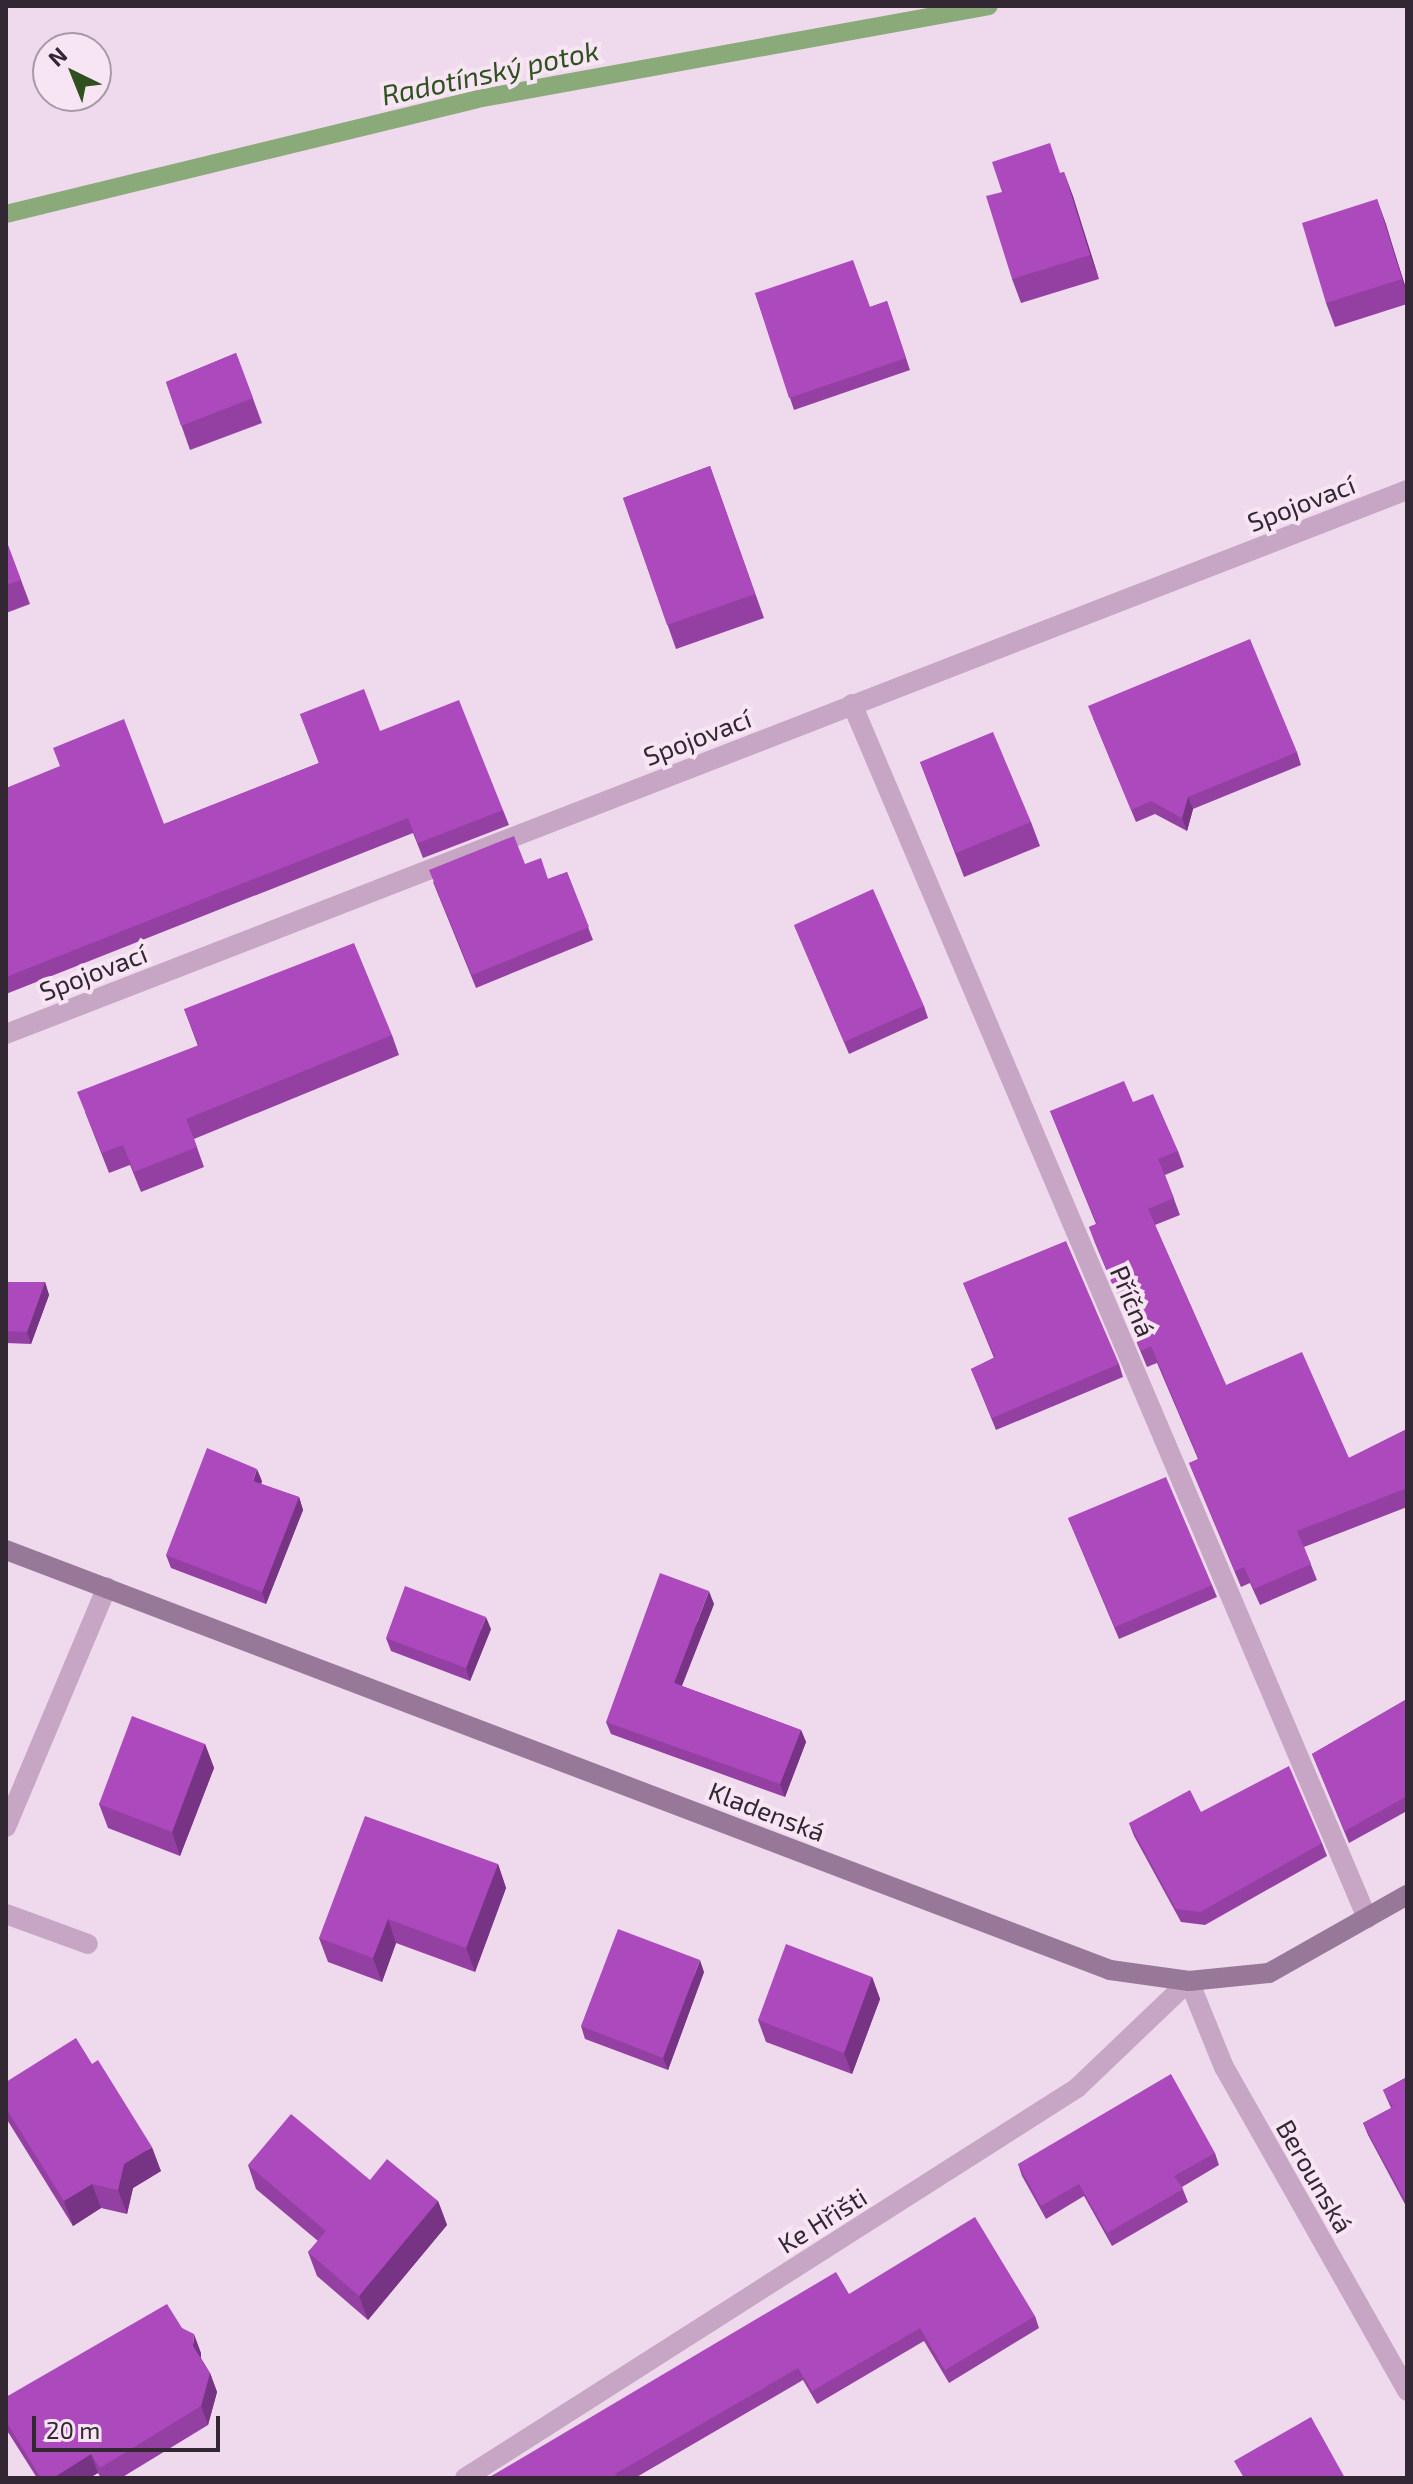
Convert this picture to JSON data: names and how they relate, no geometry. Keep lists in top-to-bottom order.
{
  "streets": {
    "main road": ["Kladenská"],
    "street": [
      "Spojovací",
      "Příčná",
      "Berounská",
      "Ke Hřišti"
    ]
  },
  "crossings": [
    ["Spojovací", "Příčná"],
    ["Příčná", "Kladenská"],
    ["Kladenská", "Berounská"],
    ["Kladenská", "Ke Hřišti"],
    ["Berounská", "Ke Hřišti"]
  ],
  "water": ["Radotínský potok"],
  "scale_bar": "20 m",
  "north": "top left"
}
